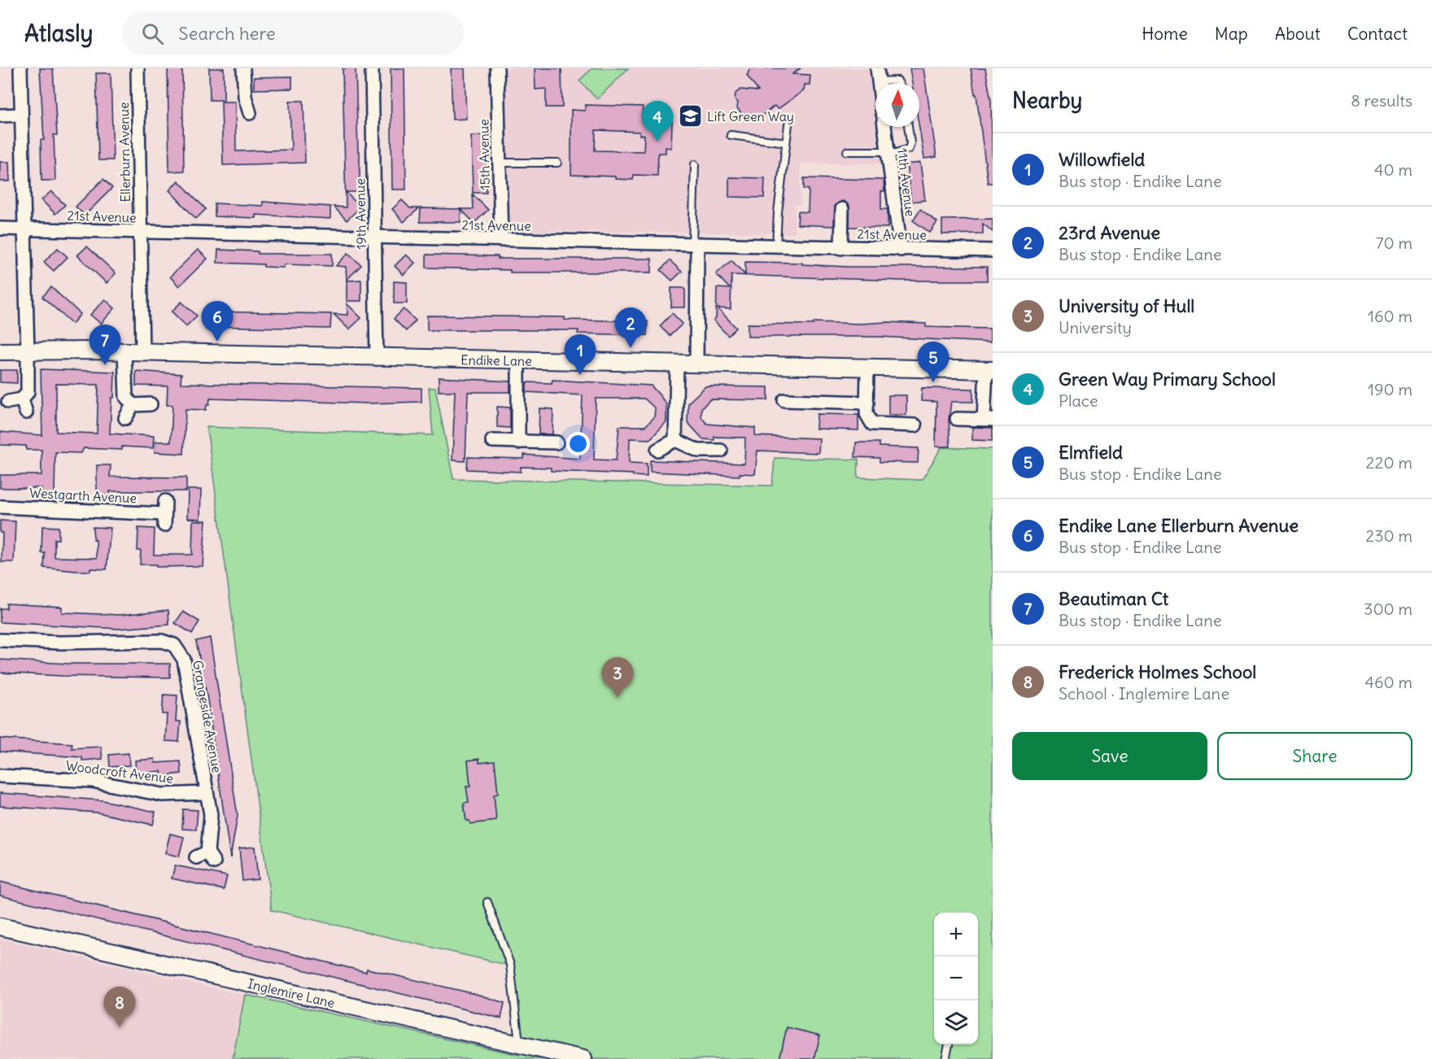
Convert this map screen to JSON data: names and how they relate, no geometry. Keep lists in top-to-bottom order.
{
  "streets": {
    "street": [
      "Ellerburn Avenue",
      "15th Avenue",
      "11th Avenue",
      "19th Avenue",
      "21st Avenue",
      "Endike Lane",
      "Westgarth Avenue",
      "Grangeside Avenue",
      "Woodcroft Avenue",
      "Inglemire Lane"
    ]
  },
  "crossings": [
    ["Ellerburn Avenue", "21st Avenue"],
    ["Ellerburn Avenue", "Endike Lane"],
    ["15th Avenue", "21st Avenue"],
    ["11th Avenue", "21st Avenue"],
    ["19th Avenue", "21st Avenue"],
    ["19th Avenue", "Endike Lane"],
    ["Grangeside Avenue", "Woodcroft Avenue"]
  ],
  "places": {
    "school or university": ["Lift Green Way"]
  },
  "north": "top",
  "page": {
    "header": "Atlasly",
    "search": "Search here",
    "nav": [
      "Home",
      "Map",
      "About",
      "Contact"
    ],
    "heading": ["Nearby", "8 results"],
    "pins": [
      "4",
      "6",
      "2",
      "7",
      "1",
      "5",
      "3",
      "8"
    ],
    "list": [
      {
        "mark": "1",
        "name": "Willowfield",
        "note": "Bus stop · Endike Lane",
        "value": "40 m"
      },
      {
        "mark": "2",
        "name": "23rd Avenue",
        "note": "Bus stop · Endike Lane",
        "value": "70 m"
      },
      {
        "mark": "3",
        "name": "University of Hull",
        "note": "University",
        "value": "160 m"
      },
      {
        "mark": "4",
        "name": "Green Way Primary School",
        "note": "Place",
        "value": "190 m"
      },
      {
        "mark": "5",
        "name": "Elmfield",
        "note": "Bus stop · Endike Lane",
        "value": "220 m"
      },
      {
        "mark": "6",
        "name": "Endike Lane Ellerburn Avenue",
        "note": "Bus stop · Endike Lane",
        "value": "230 m"
      },
      {
        "mark": "7",
        "name": "Beautiman Ct",
        "note": "Bus stop · Endike Lane",
        "value": "300 m"
      },
      {
        "mark": "8",
        "name": "Frederick Holmes School",
        "note": "School · Inglemire Lane",
        "value": "460 m"
      }
    ],
    "buttons": ["Save", "Share"],
    "map_buttons": ["+", "−"]
  }
}
